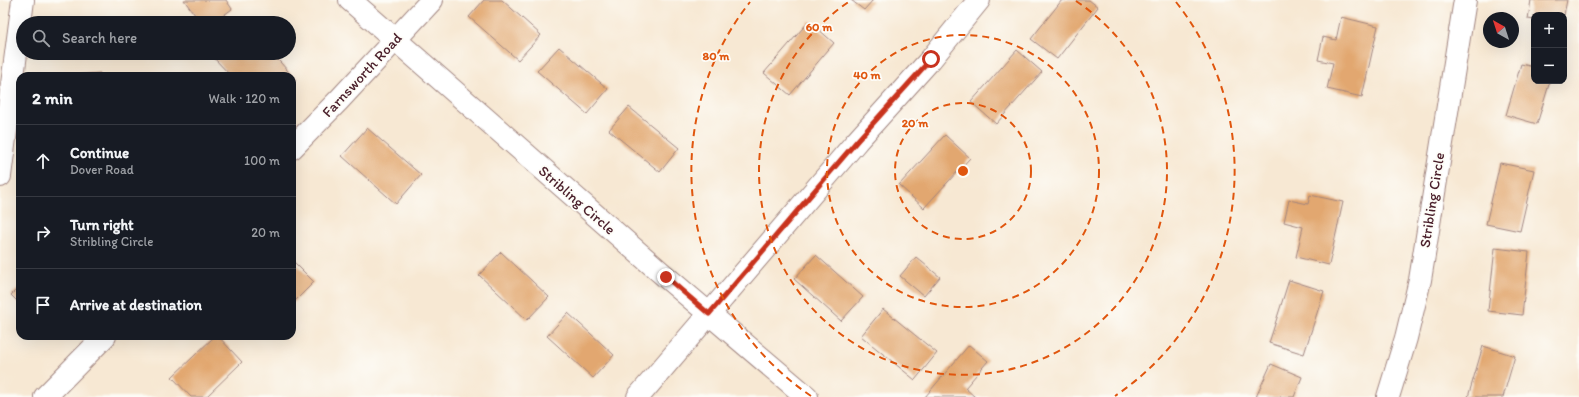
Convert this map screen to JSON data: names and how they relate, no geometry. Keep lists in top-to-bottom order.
{
  "streets": {
    "street": ["Farnsworth Road", "Stribling Circle"]
  },
  "crossings": [
    ["Farnsworth Road", "Stribling Circle"]
  ],
  "north": "top left",
  "page": {
    "map_buttons": ["+", "−"],
    "search": "Search here",
    "heading": ["2 min", "Walk · 120 m"],
    "list": [
      ["Continue", "Dover Road", "100 m"],
      ["Turn right", "Stribling Circle", "20 m"],
      "Arrive at destination"
    ]
  },
  "rings": [
    "60 m",
    "80 m",
    "40 m",
    "20 m"
  ]
}
